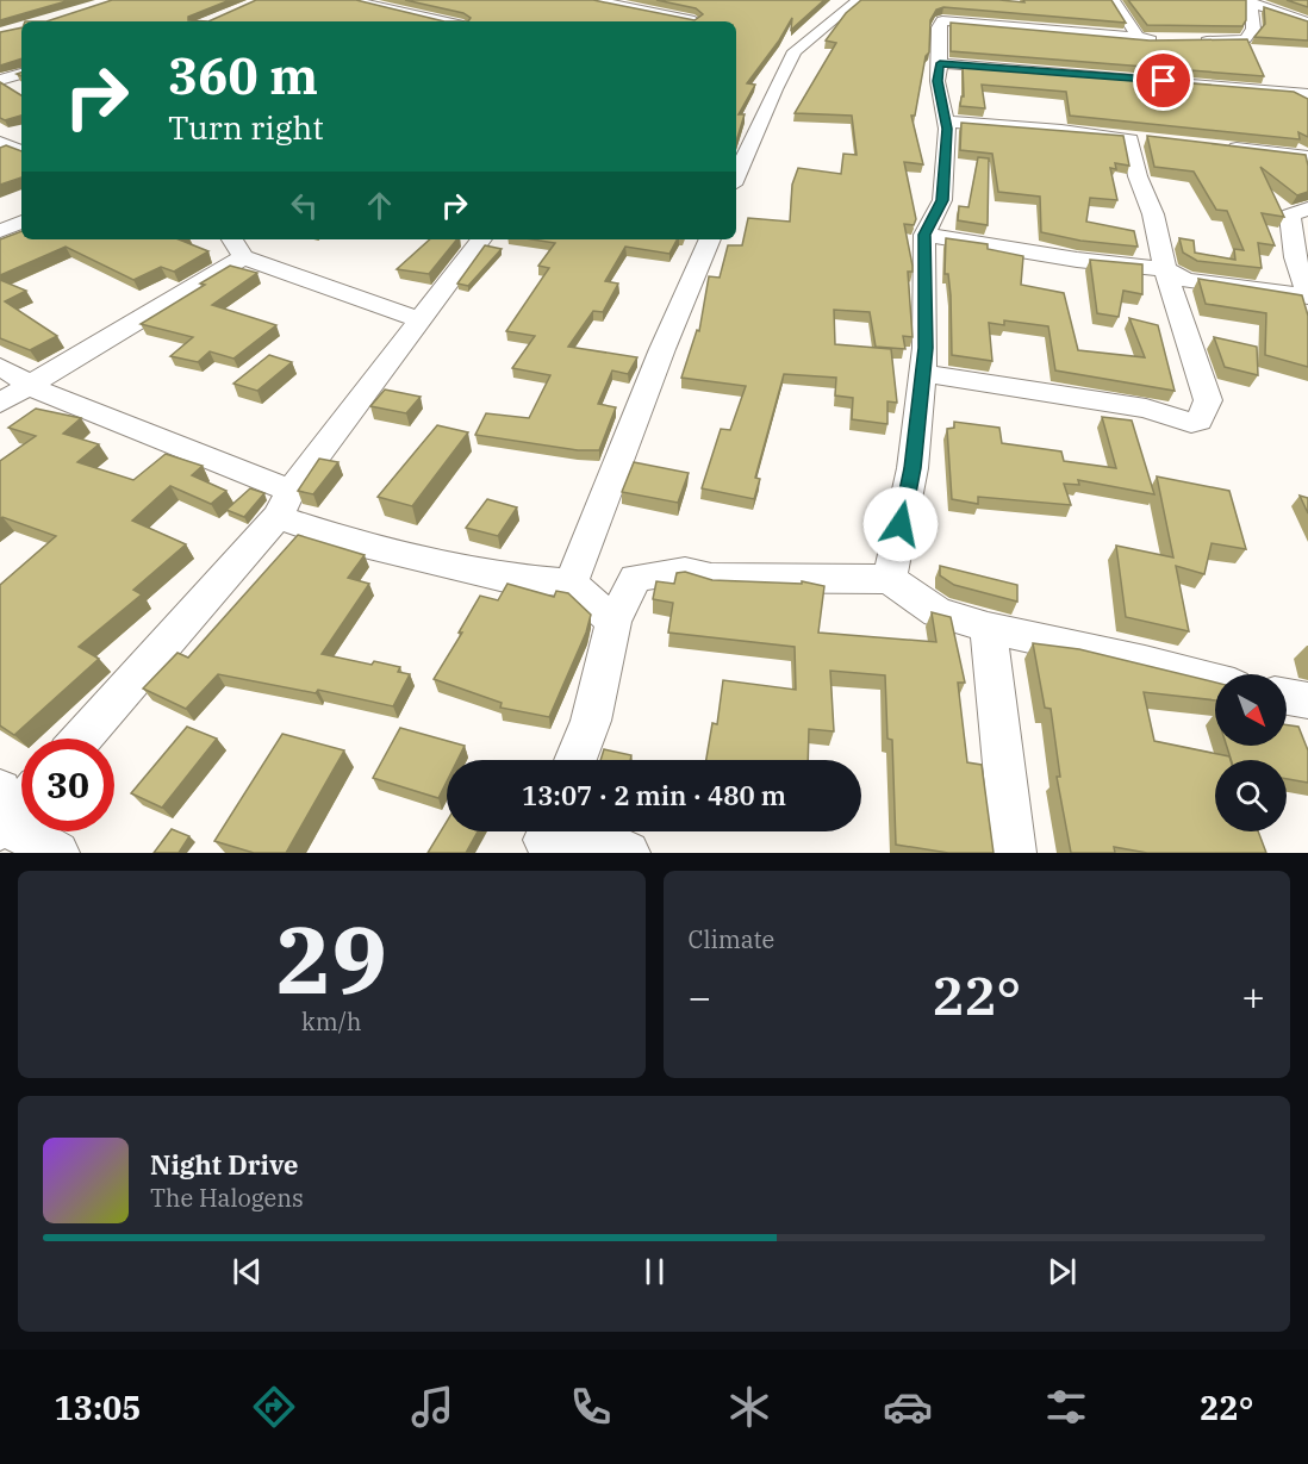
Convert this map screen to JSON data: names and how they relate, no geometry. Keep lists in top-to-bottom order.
{
  "north": "bottom right",
  "page": {
    "turn": ["360 m", "Turn right"],
    "limit": "30",
    "trip": "13:07 · 2 min · 480 m",
    "tile": [
      ["29", "km/h"],
      "Climate"
    ],
    "heat": ["−", "22°", "+"],
    "song": ["Night Drive", "The Halogens"],
    "tabs": ["13:05", "22°"]
  }
}
